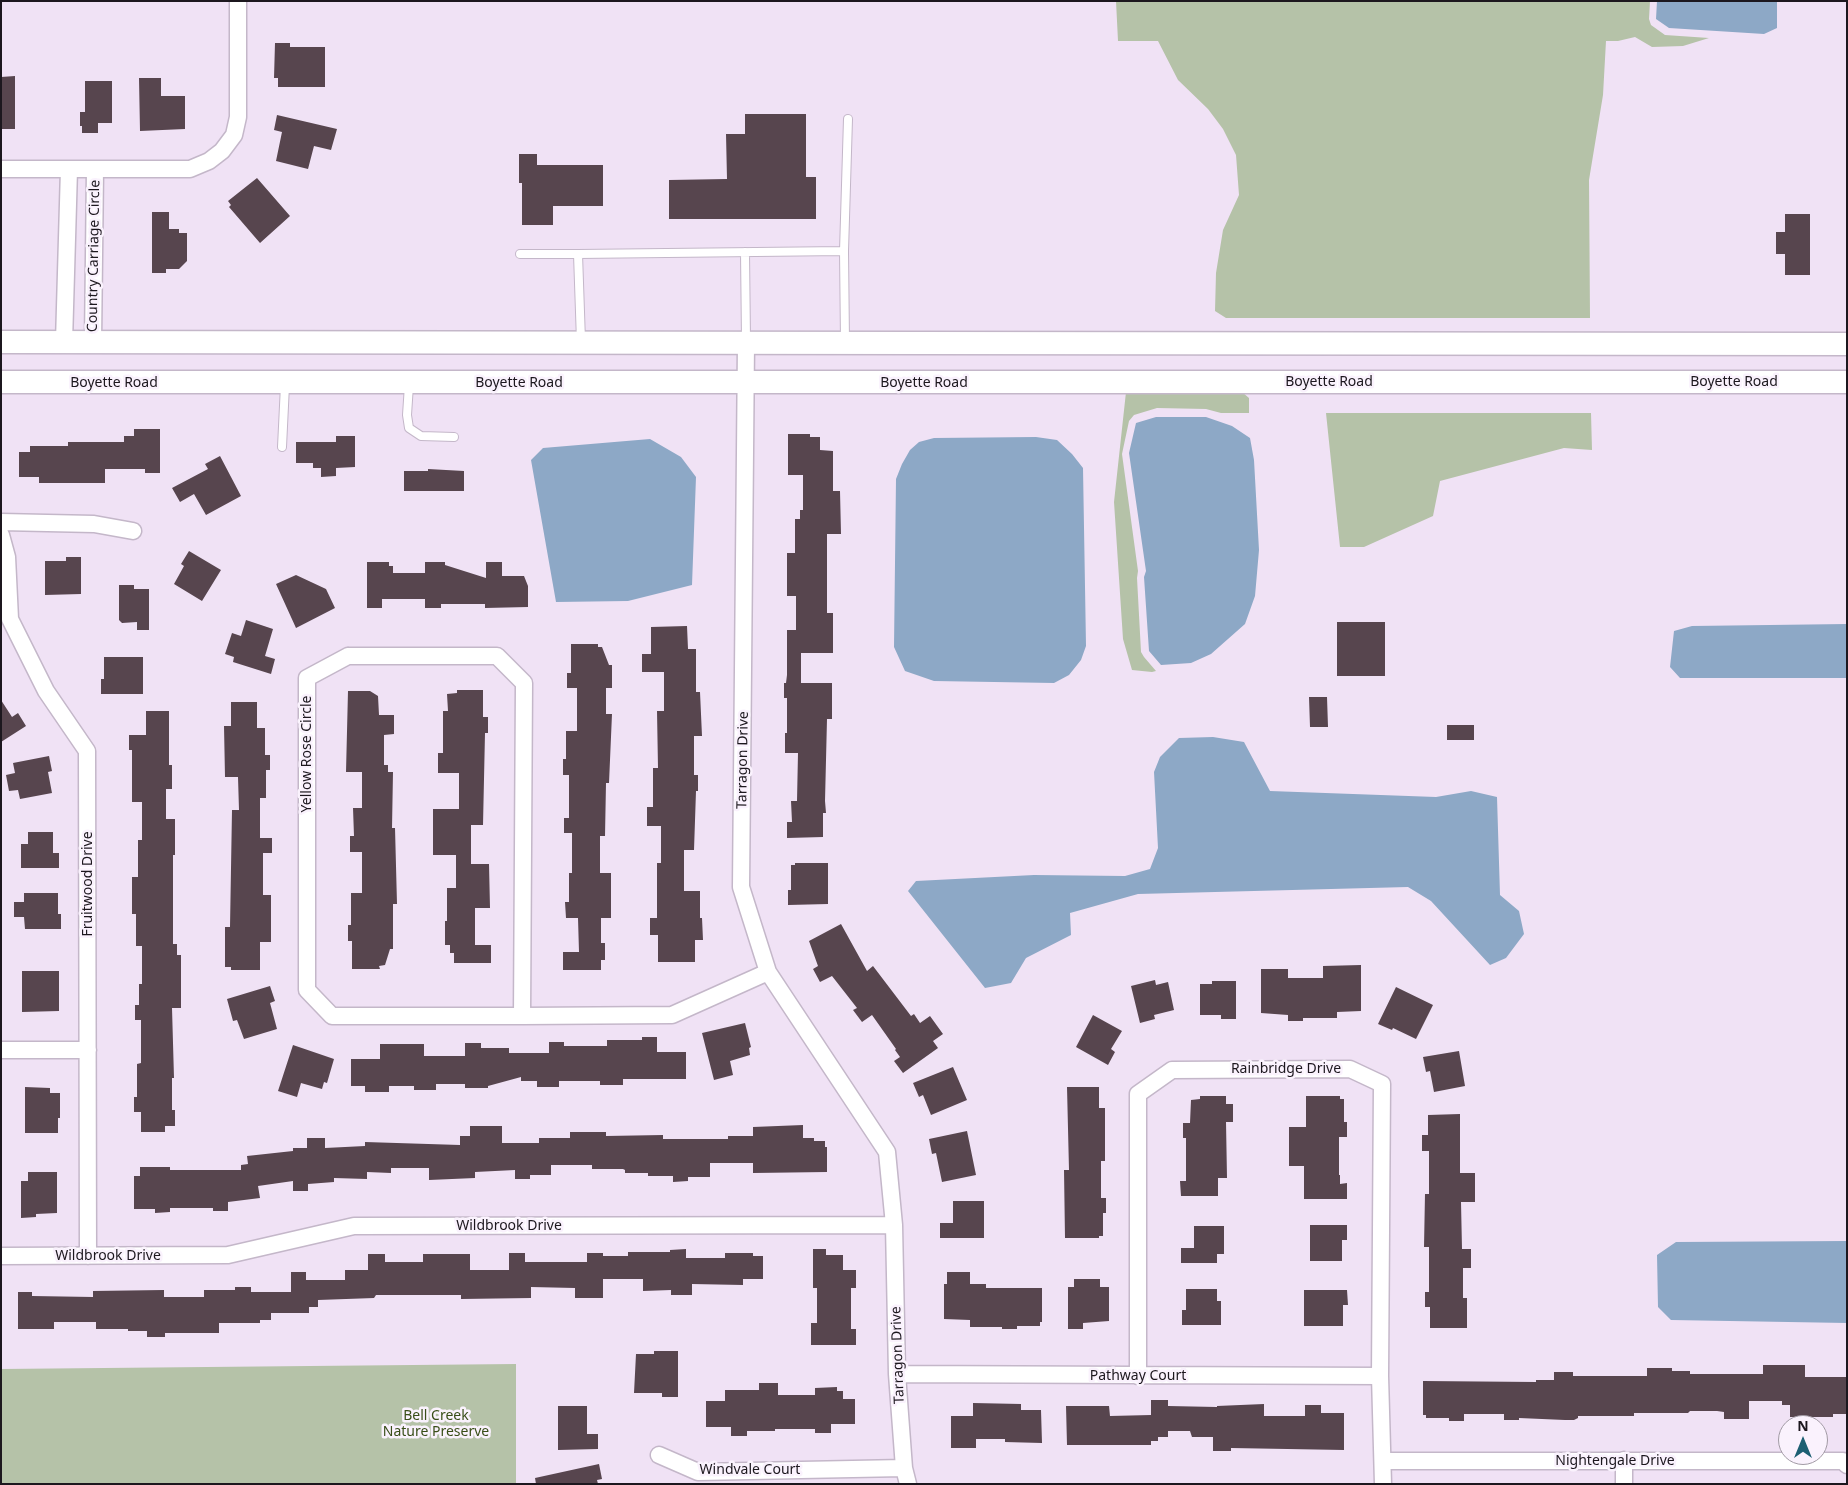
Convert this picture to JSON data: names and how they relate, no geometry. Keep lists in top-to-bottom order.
{
  "streets": {
    "main road": ["Boyette Road"],
    "street": [
      "Country Carriage Circle",
      "Yellow Rose Circle",
      "Tarragon Drive",
      "Fruitwood Drive",
      "Rainbridge Drive",
      "Wildbrook Drive",
      "Pathway Court",
      "Nightengale Drive",
      "Windvale Court"
    ]
  },
  "crossings": [
    ["Boyette Road", "Tarragon Drive"],
    ["Yellow Rose Circle", "Tarragon Drive"],
    ["Tarragon Drive", "Wildbrook Drive"],
    ["Tarragon Drive", "Pathway Court"],
    ["Tarragon Drive", "Windvale Court"],
    ["Fruitwood Drive", "Wildbrook Drive"],
    ["Rainbridge Drive", "Pathway Court"],
    ["Rainbridge Drive", "Nightengale Drive"]
  ],
  "parks": ["Bell Creek Nature Preserve"],
  "north": "top"
}
